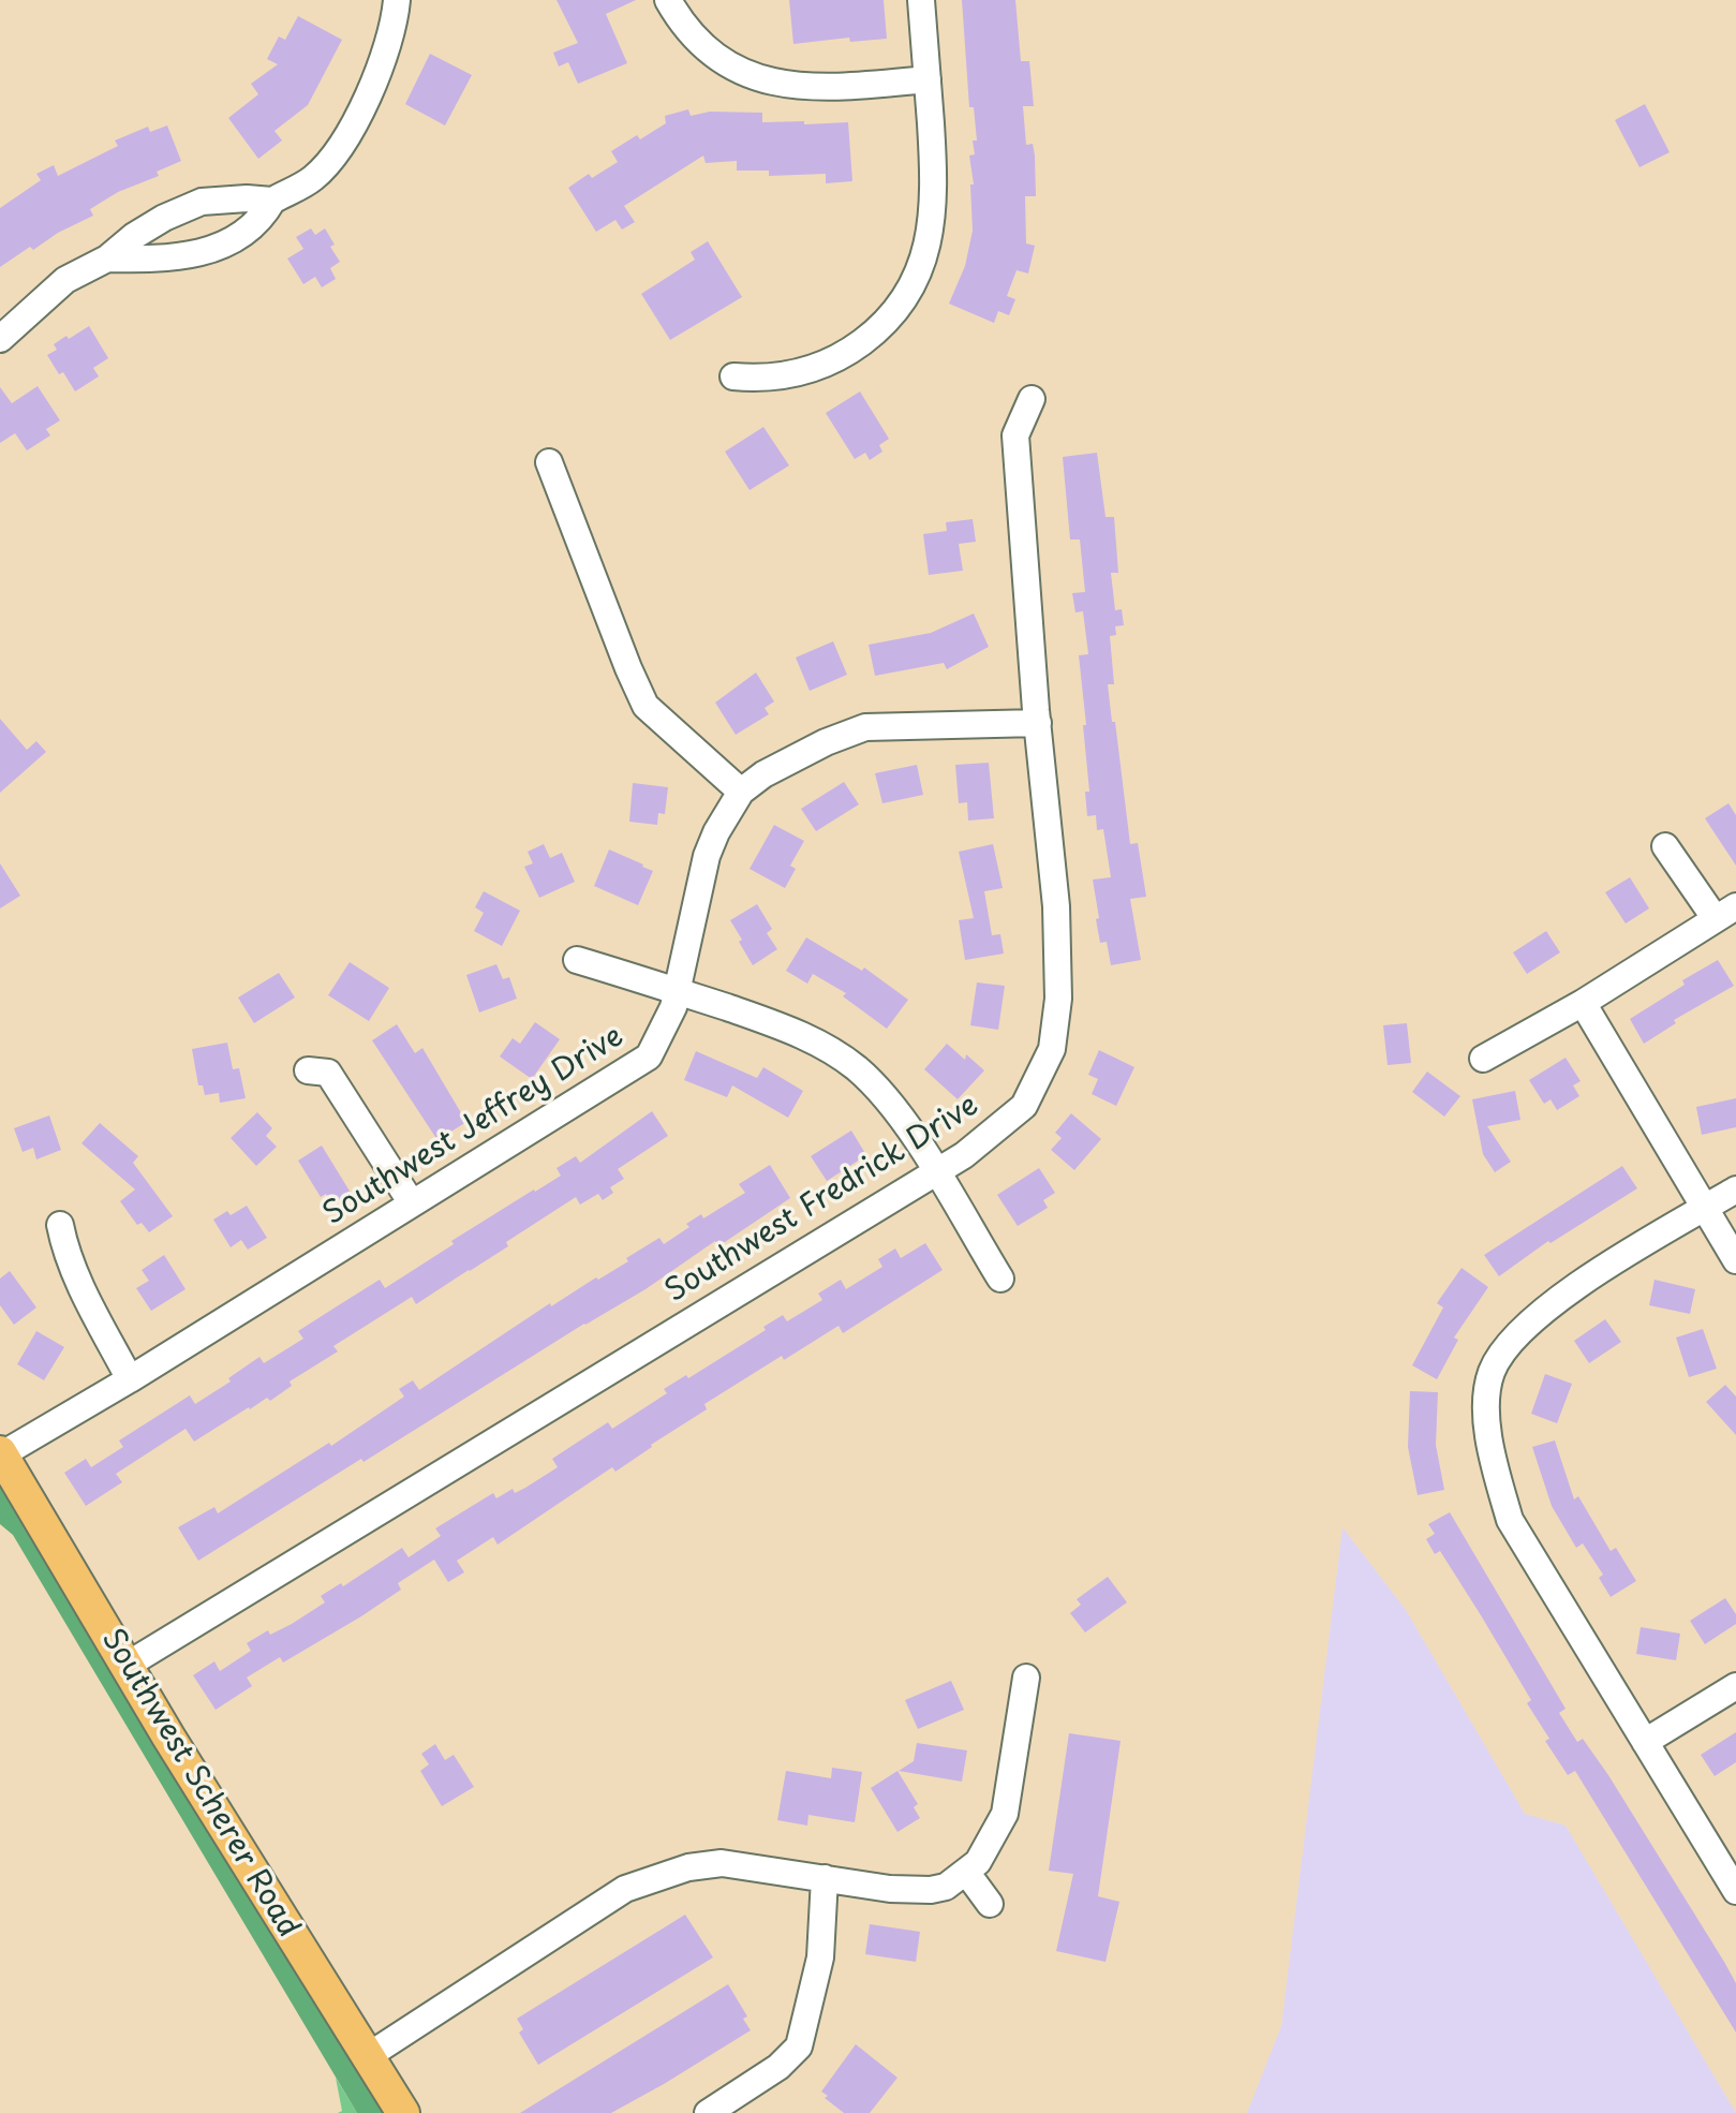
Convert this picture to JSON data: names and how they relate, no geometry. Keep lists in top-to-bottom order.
{
  "streets": {
    "main road": ["Southwest Scherer Road"],
    "street": ["Southwest Jeffrey Drive", "Southwest Fredrick Drive"]
  },
  "crossings": [
    ["Southwest Jeffrey Drive", "Southwest Fredrick Drive"],
    ["Southwest Jeffrey Drive", "Southwest Scherer Road"],
    ["Southwest Fredrick Drive", "Southwest Scherer Road"]
  ]
}
